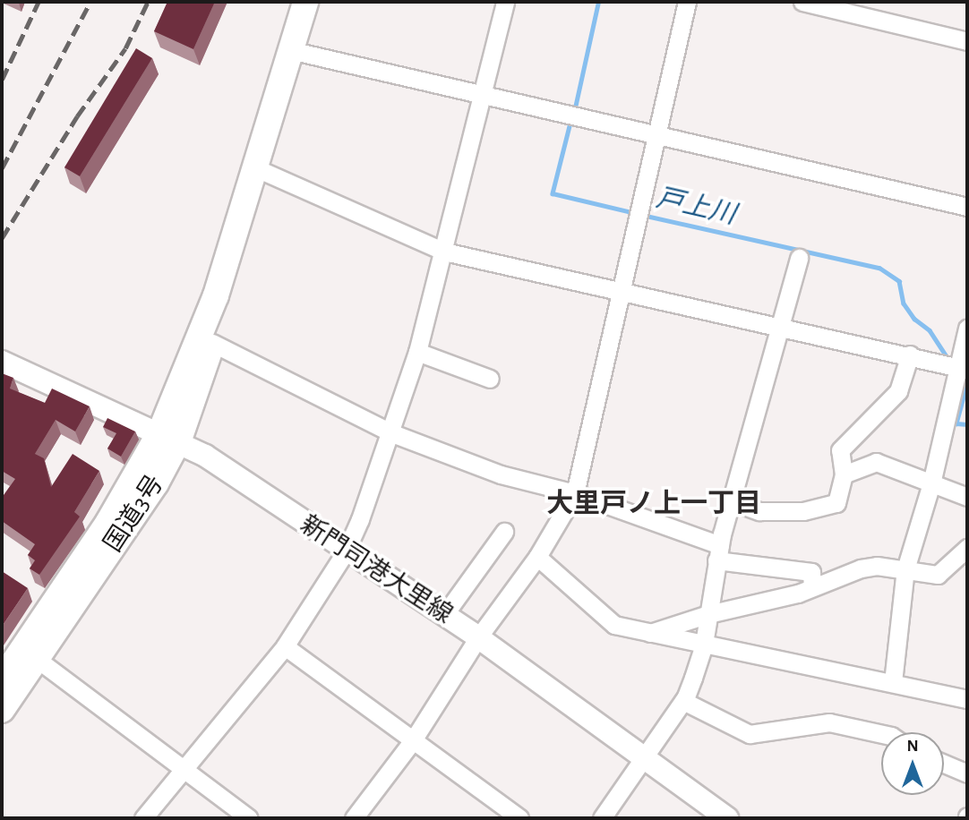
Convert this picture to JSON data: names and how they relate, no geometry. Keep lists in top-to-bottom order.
{
  "streets": {
    "highway": ["国道3号"],
    "main road": ["新門司港大里線"]
  },
  "crossings": [
    ["国道3号", "新門司港大里線"]
  ],
  "districts": ["大里戸ノ上一丁目"],
  "water": ["戸上川"],
  "north": "top"
}
